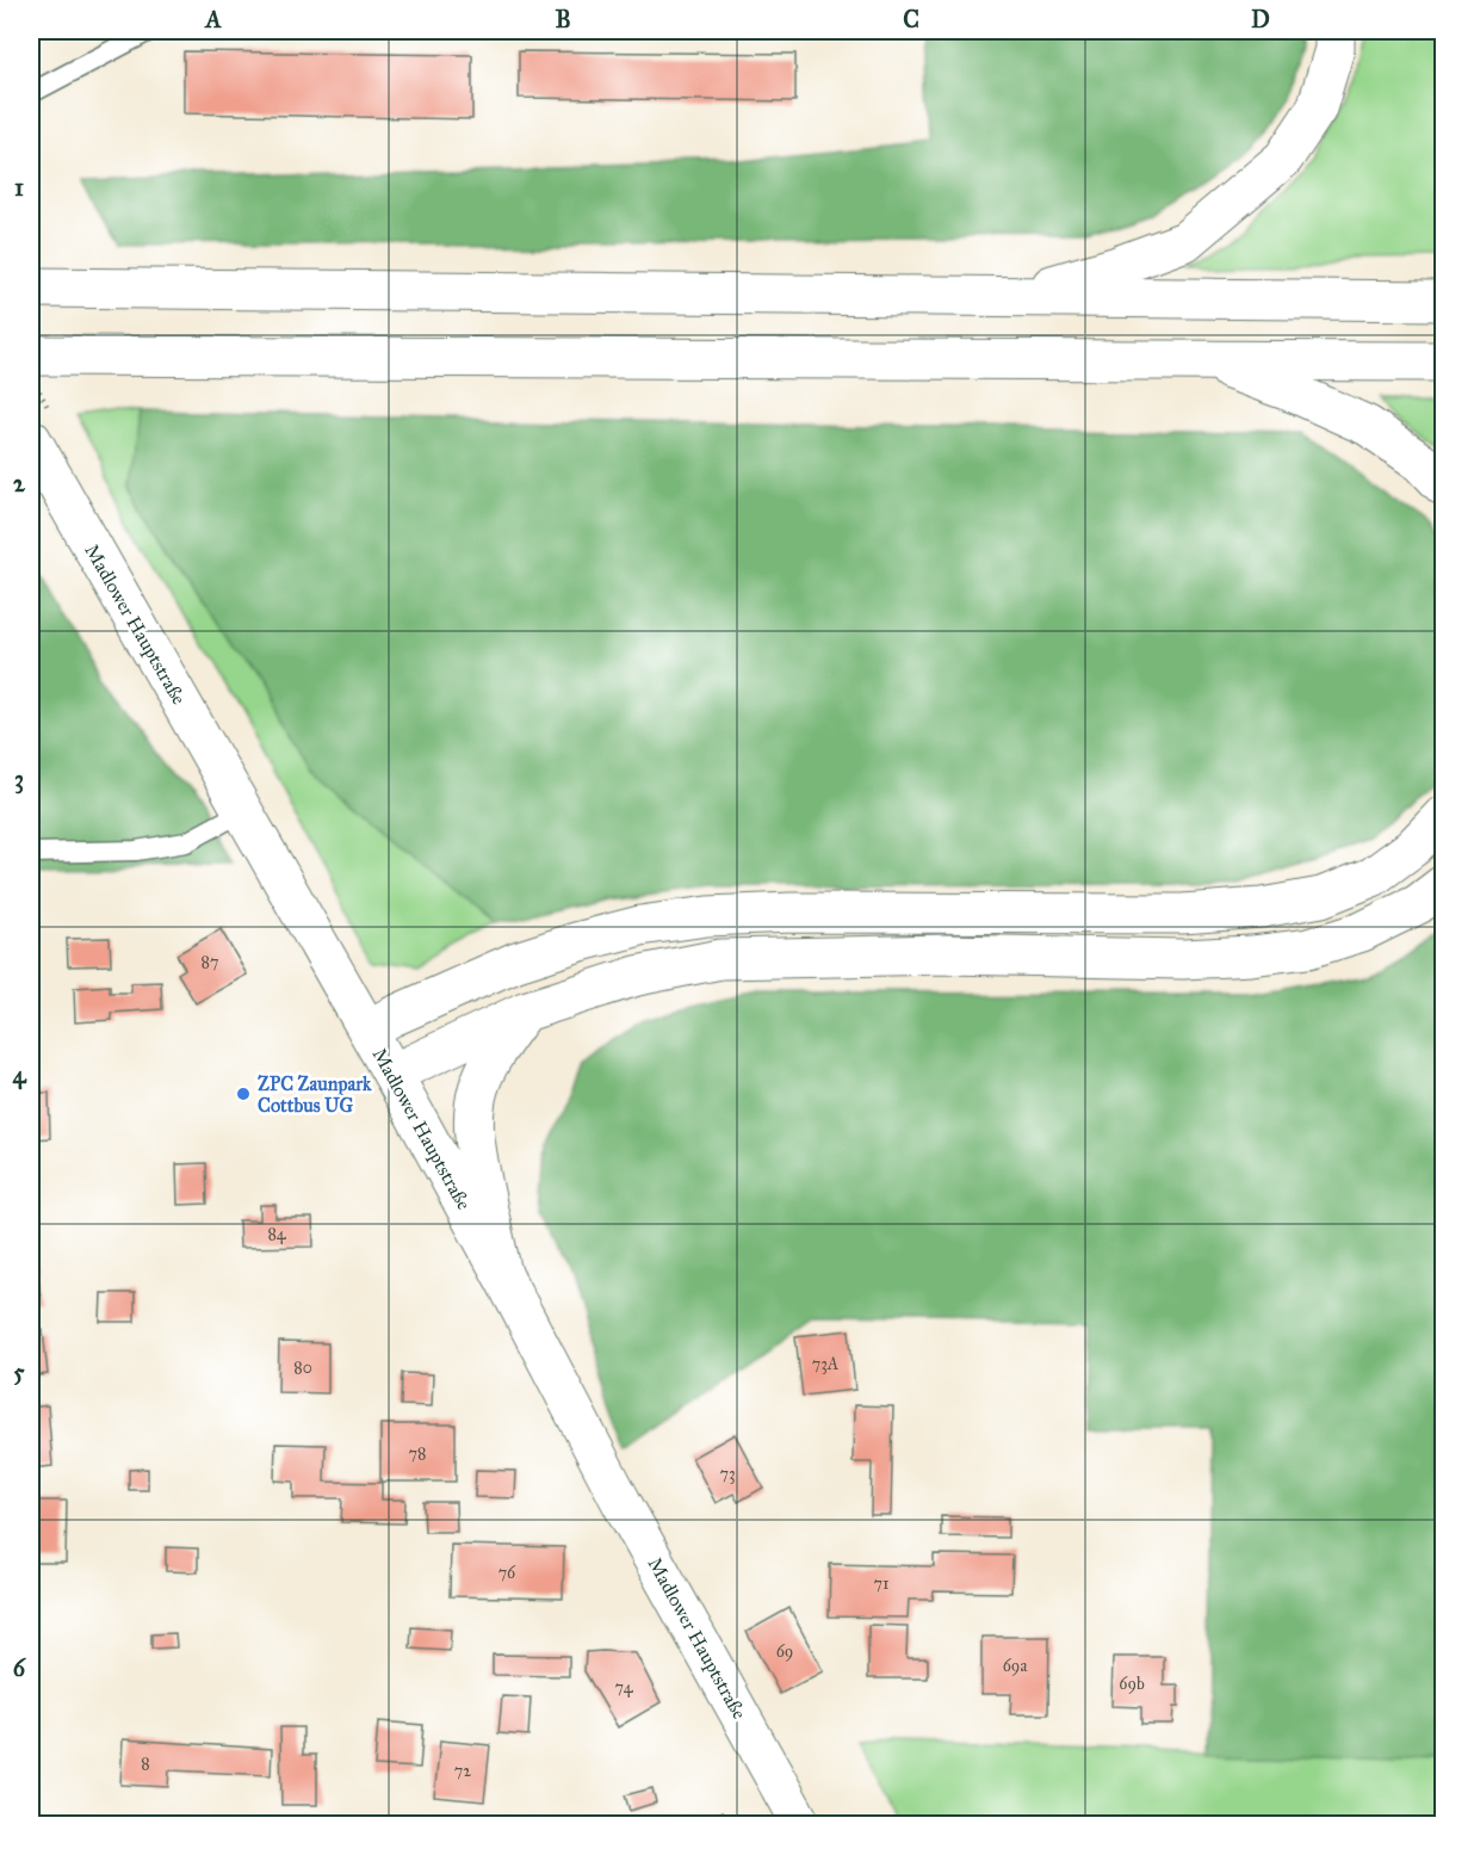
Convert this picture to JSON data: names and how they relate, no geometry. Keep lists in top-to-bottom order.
{
  "streets": {
    "main road": ["Madlower Hauptstraße"]
  },
  "places": ["ZPC Zaunpark Cottbus UG"],
  "house_numbers": [
    "87",
    "84",
    "73A",
    "80",
    "78",
    "73",
    "76",
    "71",
    "69",
    "69a",
    "69b",
    "74",
    "8",
    "72"
  ],
  "grid": {
    "columns": [
      "A",
      "B",
      "C",
      "D"
    ],
    "rows": [
      "1",
      "2",
      "3",
      "4",
      "5",
      "6"
    ]
  }
}
